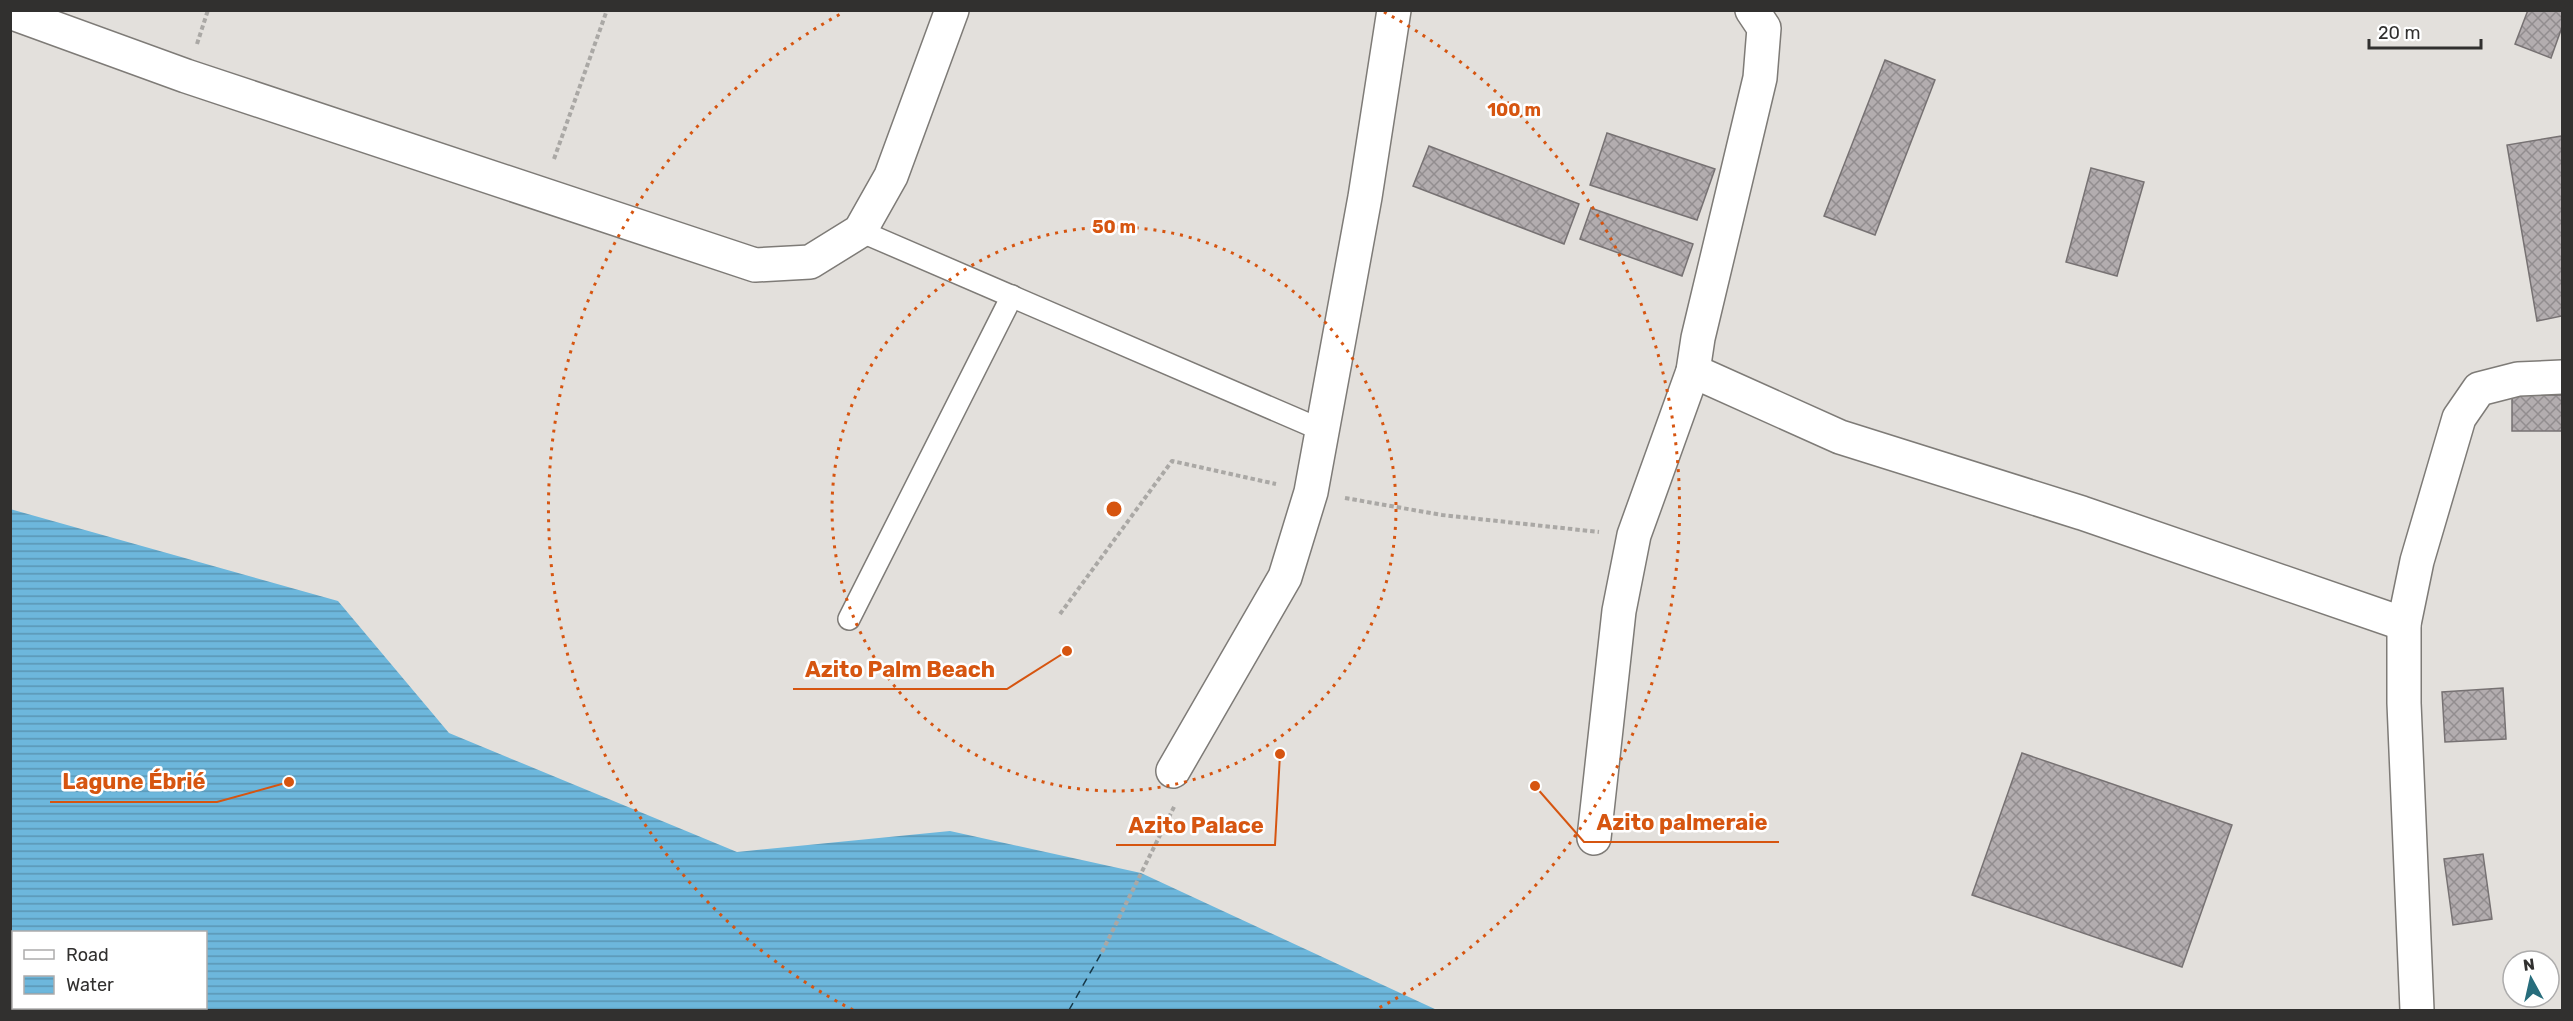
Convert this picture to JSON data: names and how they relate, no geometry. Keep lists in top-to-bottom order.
{
  "places": [
    "Azito Palm Beach",
    "Azito Palace",
    "Lagune Ébrié",
    "Azito palmeraie"
  ],
  "legend": ["Road", "Water"],
  "scale_bar": "20 m",
  "north": "top",
  "rings": ["100 m", "50 m"]
}
